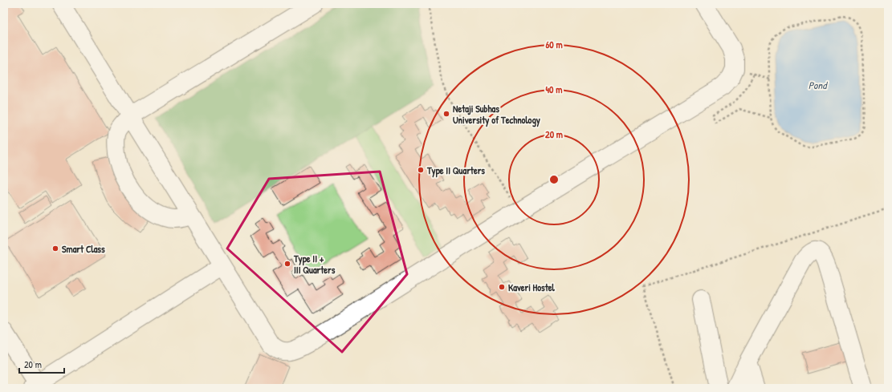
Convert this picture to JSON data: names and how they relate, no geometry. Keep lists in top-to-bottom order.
{
  "water": ["Pond"],
  "places": [
    "Netaji Subhas University of Technology",
    "Type II Quarters",
    "Smart Class",
    "Type II + III Quarters",
    "Kaveri Hostel"
  ],
  "scale_bar": "20 m",
  "rings": ["60 m", "40 m", "20 m"]
}
